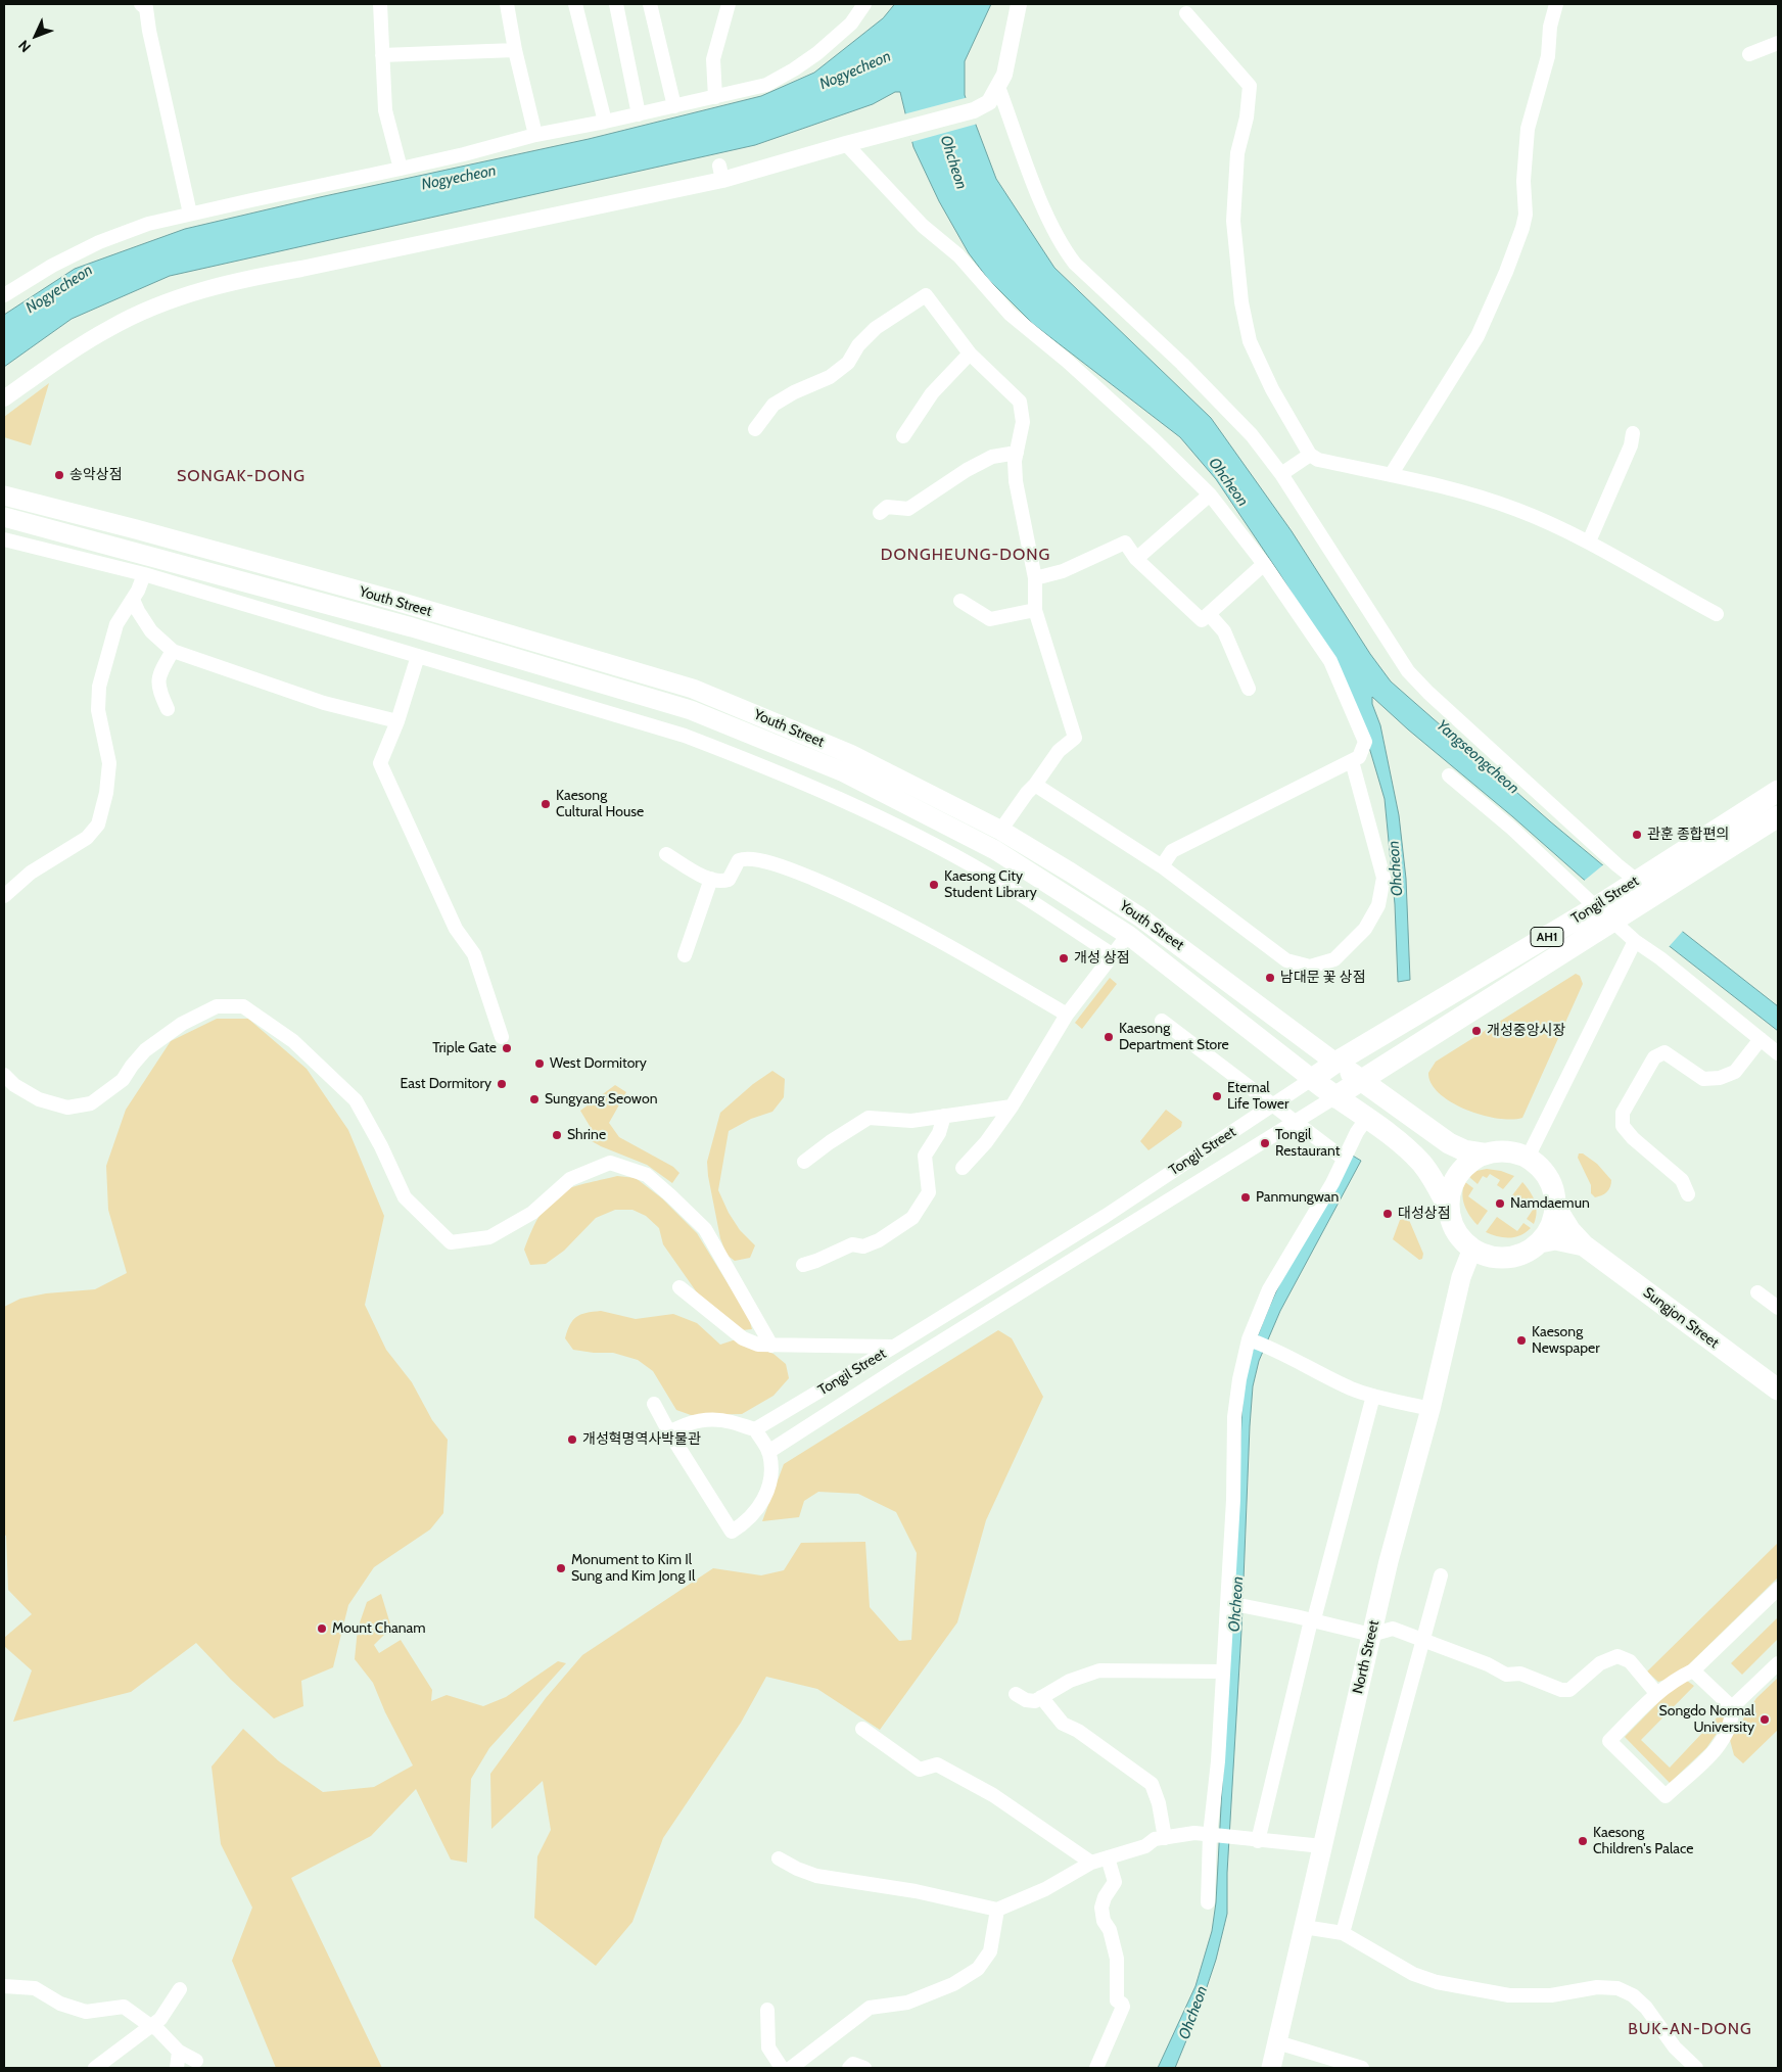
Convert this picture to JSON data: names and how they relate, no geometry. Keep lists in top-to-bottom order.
{
  "streets": {
    "main road": [
      "Youth Street",
      "Tongil Street",
      "AH1",
      "Sungjon Street",
      "North Street"
    ]
  },
  "crossings": [
    ["Youth Street", "Tongil Street"],
    ["Youth Street", "North Street"]
  ],
  "districts": ["SONGAK-DONG", "DONGHEUNG-DONG", "BUK-AN-DONG"],
  "water": ["Nogyecheon", "Ohcheon", "Yangseongcheon"],
  "places": [
    "송악상점",
    "Kaesong Cultural House",
    "관훈 종합편의",
    "Kaesong City Student Library",
    "개성 상점",
    "남대문 꽃 상점",
    "개성중앙시장",
    "Kaesong Department Store",
    "Triple Gate",
    "West Dormitory",
    "East Dormitory",
    "Eternal Life Tower",
    "Sungyang Seowon",
    "Shrine",
    "Tongil Restaurant",
    "Panmungwan",
    "Namdaemun",
    "대성상점",
    "Kaesong Newspaper",
    "개성혁명역사박물관",
    "Monument to Kim Il Sung and Kim Jong Il",
    "Mount Chanam",
    "Songdo Normal University",
    "Kaesong Children's Palace"
  ],
  "north": "bottom left"
}
